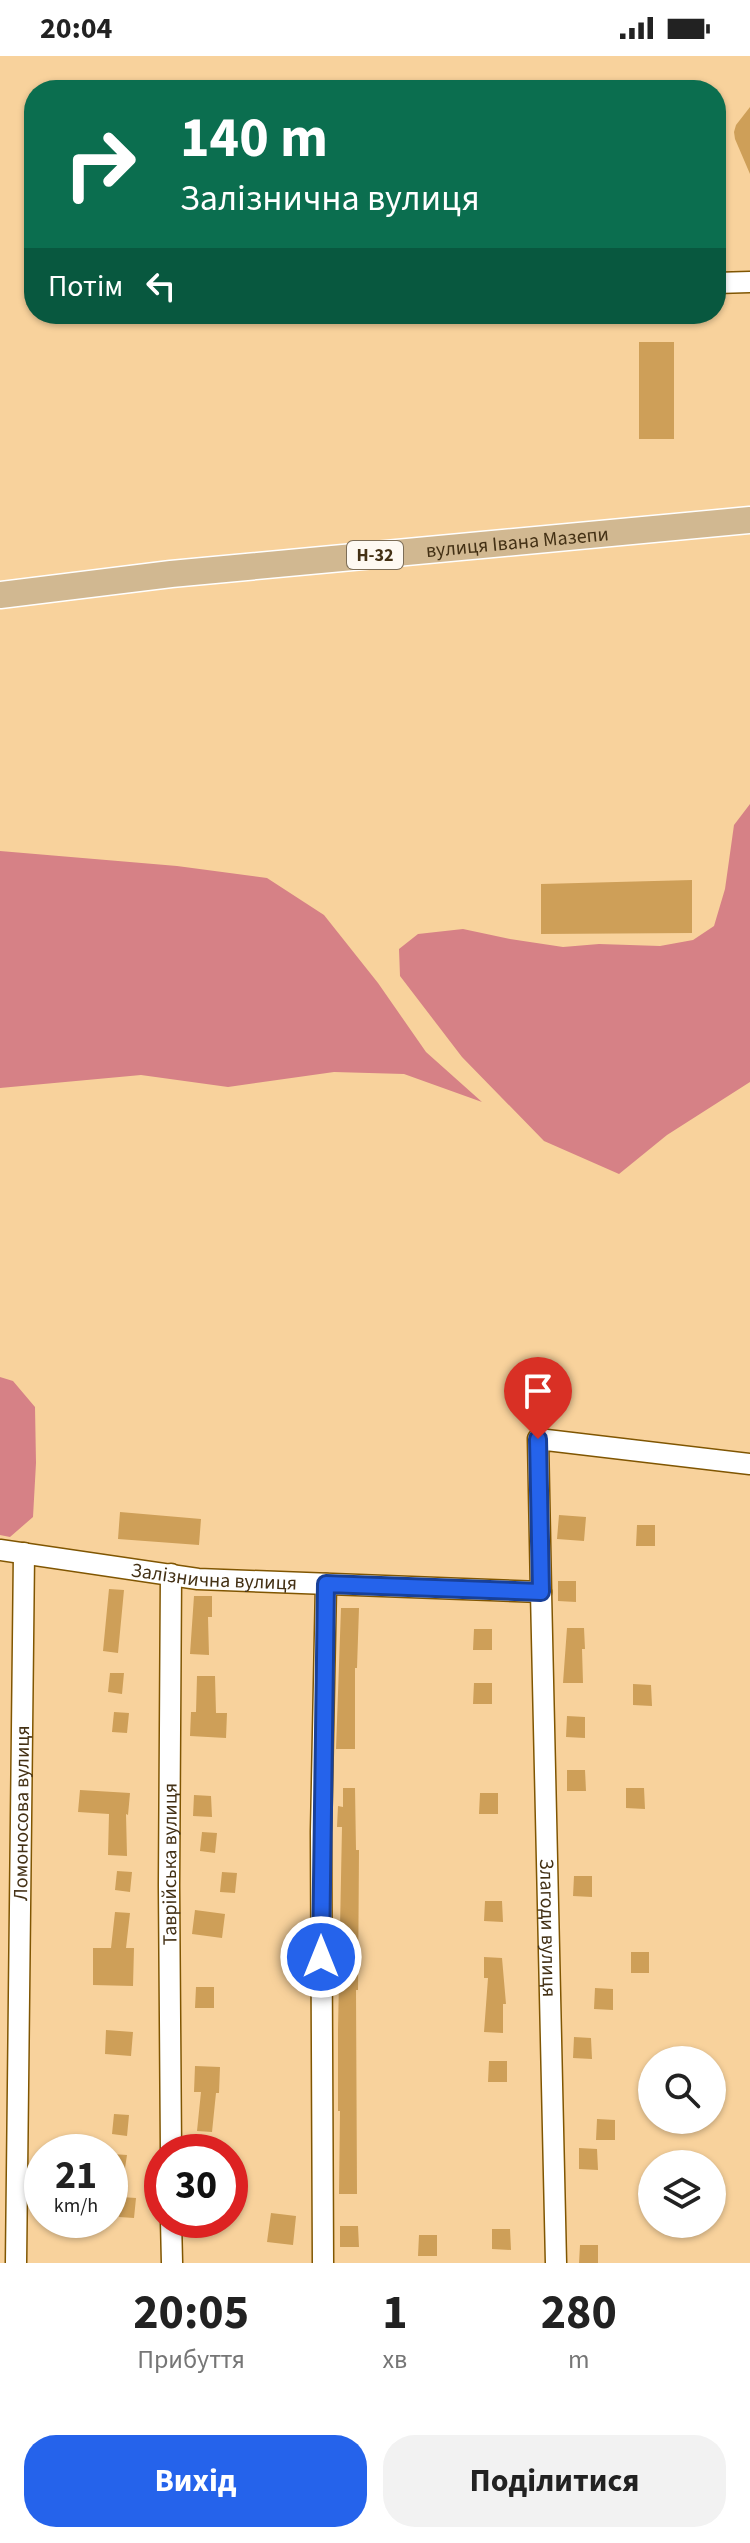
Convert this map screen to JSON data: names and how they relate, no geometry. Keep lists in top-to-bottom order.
{
  "streets": {
    "main road": ["вулиця Івана Мазепи", "Н-32"],
    "street": [
      "Залізнична вулиця",
      "Ломоносова вулиця",
      "Таврійська вулиця",
      "Злагоди вулиця"
    ]
  },
  "crossings": [
    ["Залізнична вулиця", "Ломоносова вулиця"],
    ["Залізнична вулиця", "Таврійська вулиця"],
    ["Залізнична вулиця", "Злагоди вулиця"]
  ],
  "page": {
    "status": "20:04",
    "turn": ["140 m", "Залізнична вулиця"],
    "then": "Потім",
    "speed": "21 km/h",
    "limit": "30",
    "eta": [
      "20:05",
      "Прибуття",
      "1",
      "хв",
      "280",
      "m"
    ],
    "buttons": ["Вихід", "Поділитися"]
  }
}
